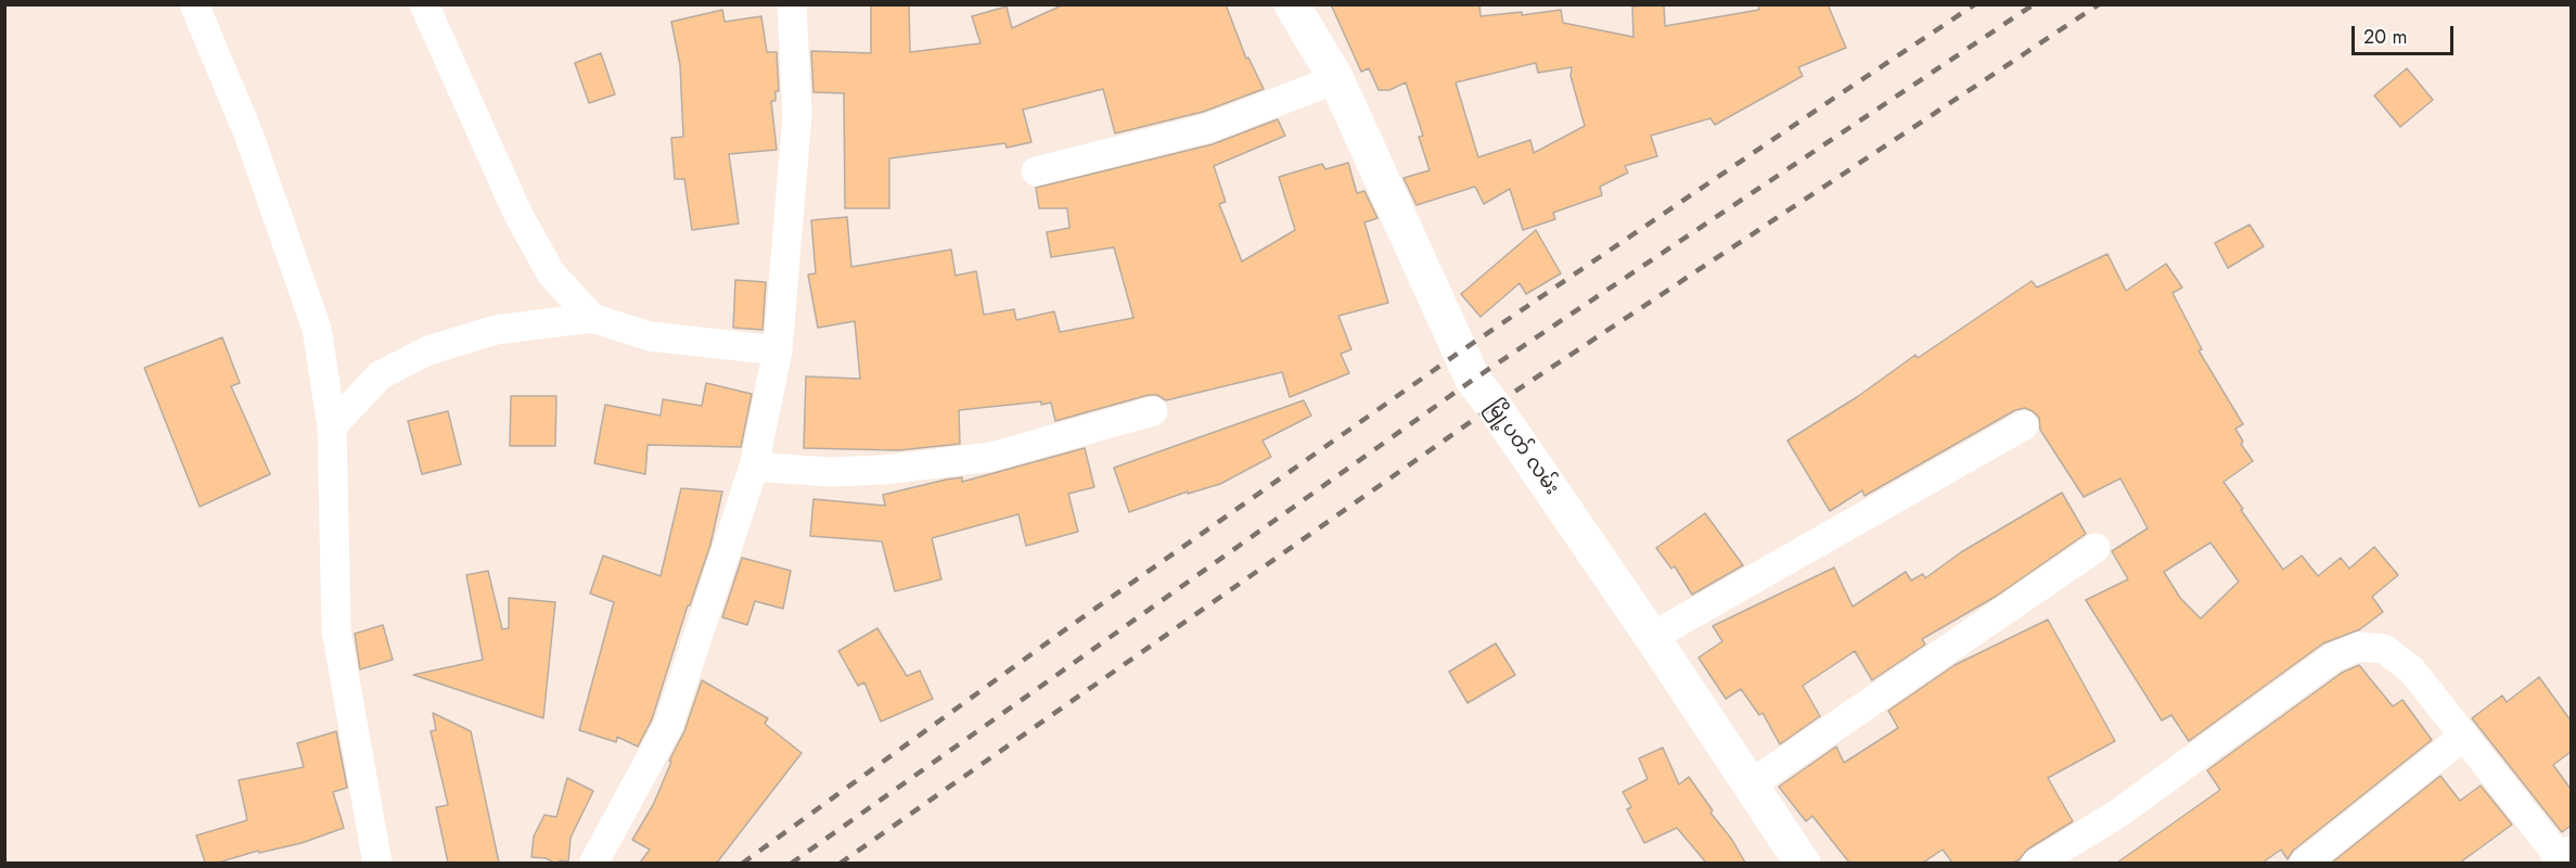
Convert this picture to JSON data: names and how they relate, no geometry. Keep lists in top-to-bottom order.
{
  "streets": {
    "street": ["မြို့ပတ် လမ်း"]
  },
  "scale_bar": "20 m"
}
